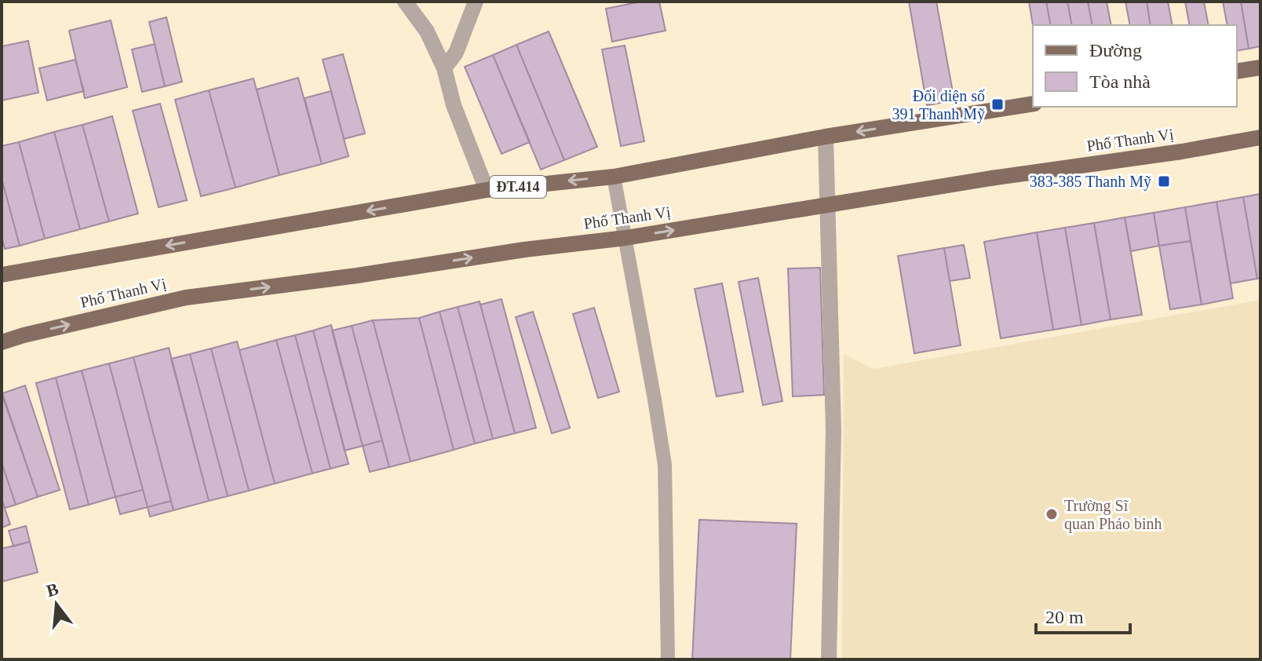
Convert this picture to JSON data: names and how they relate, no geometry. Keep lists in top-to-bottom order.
{
  "streets": {
    "main road": ["Phố Thanh Vị", "ĐT.414"]
  },
  "places": {
    "transit": ["Đối diện số 391 Thanh Mỹ", "383-385 Thanh Mỹ"],
    "other": ["Trường Sĩ quan Pháo binh"]
  },
  "legend": ["Đường", "Tòa nhà"],
  "scale_bar": "20 m",
  "north": "top"
}
